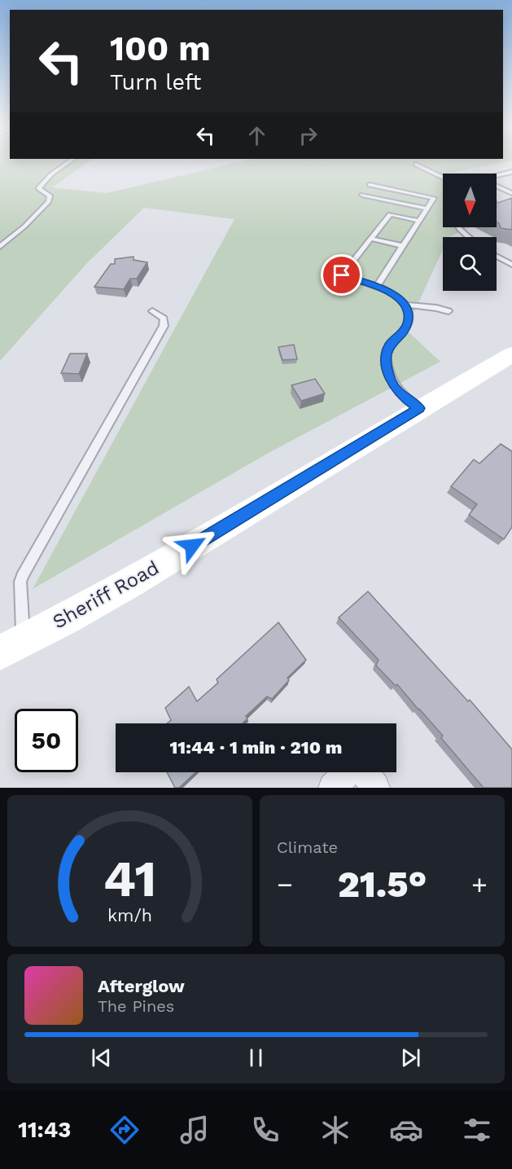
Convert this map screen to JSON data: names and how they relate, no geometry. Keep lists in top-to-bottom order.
{
  "streets": {
    "main road": ["Sheriff Road"]
  },
  "north": "bottom",
  "page": {
    "turn": ["100 m", "Turn left"],
    "limit": "50",
    "trip": "11:44 · 1 min · 210 m",
    "tile": "Climate",
    "heat": ["−", "21.5°", "+"],
    "song": ["Afterglow", "The Pines"],
    "tabs": "11:43",
    "gauge": ["41", "km/h"]
  }
}
